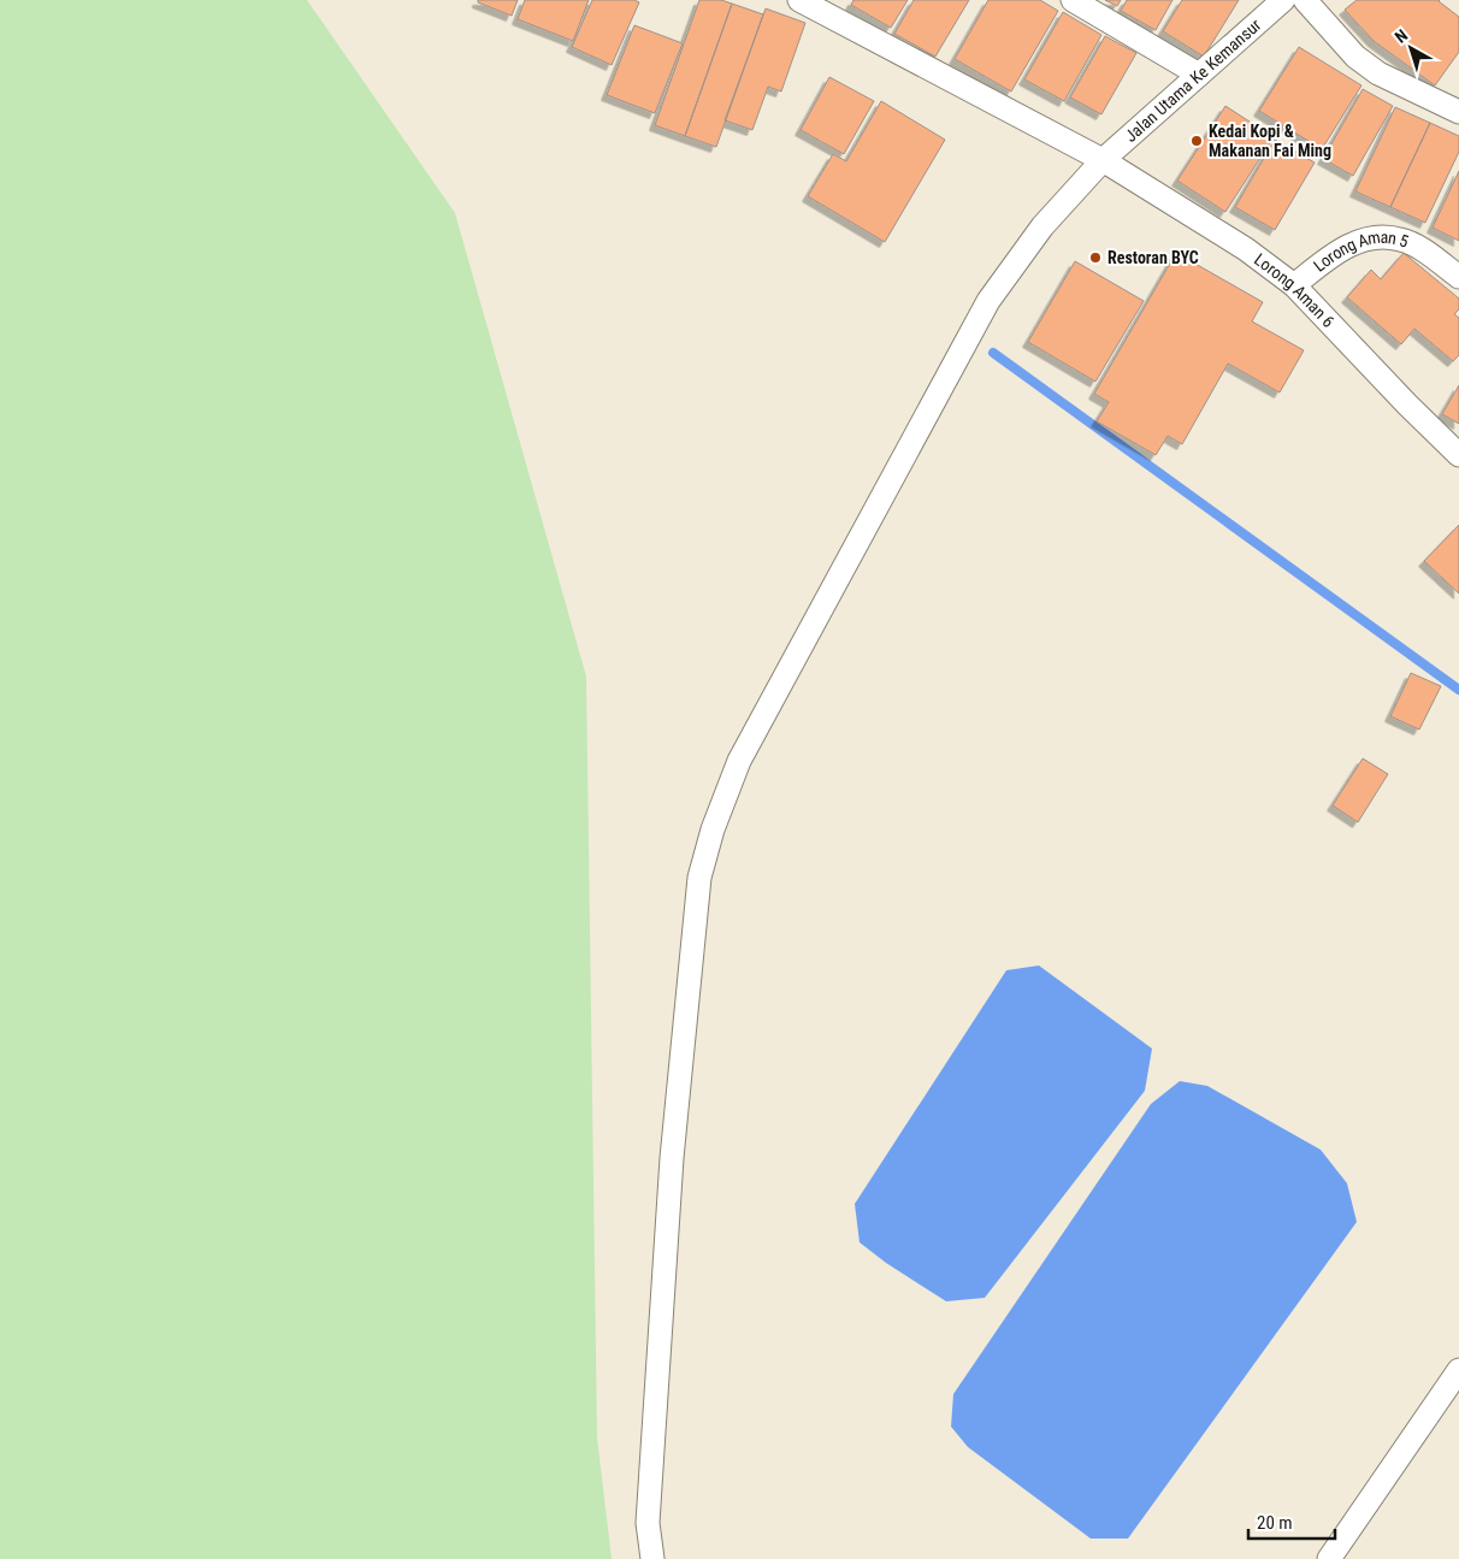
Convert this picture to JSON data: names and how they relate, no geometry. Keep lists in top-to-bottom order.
{
  "streets": {
    "street": ["Jalan Utama Ke Kemansur", "Lorong Aman 5", "Lorong Aman 6"]
  },
  "crossings": [
    ["Jalan Utama Ke Kemansur", "Lorong Aman 6"],
    ["Lorong Aman 5", "Lorong Aman 6"]
  ],
  "places": ["Kedai Kopi & Makanan Fai Ming", "Restoran BYC"],
  "scale_bar": "20 m",
  "north": "top left"
}
